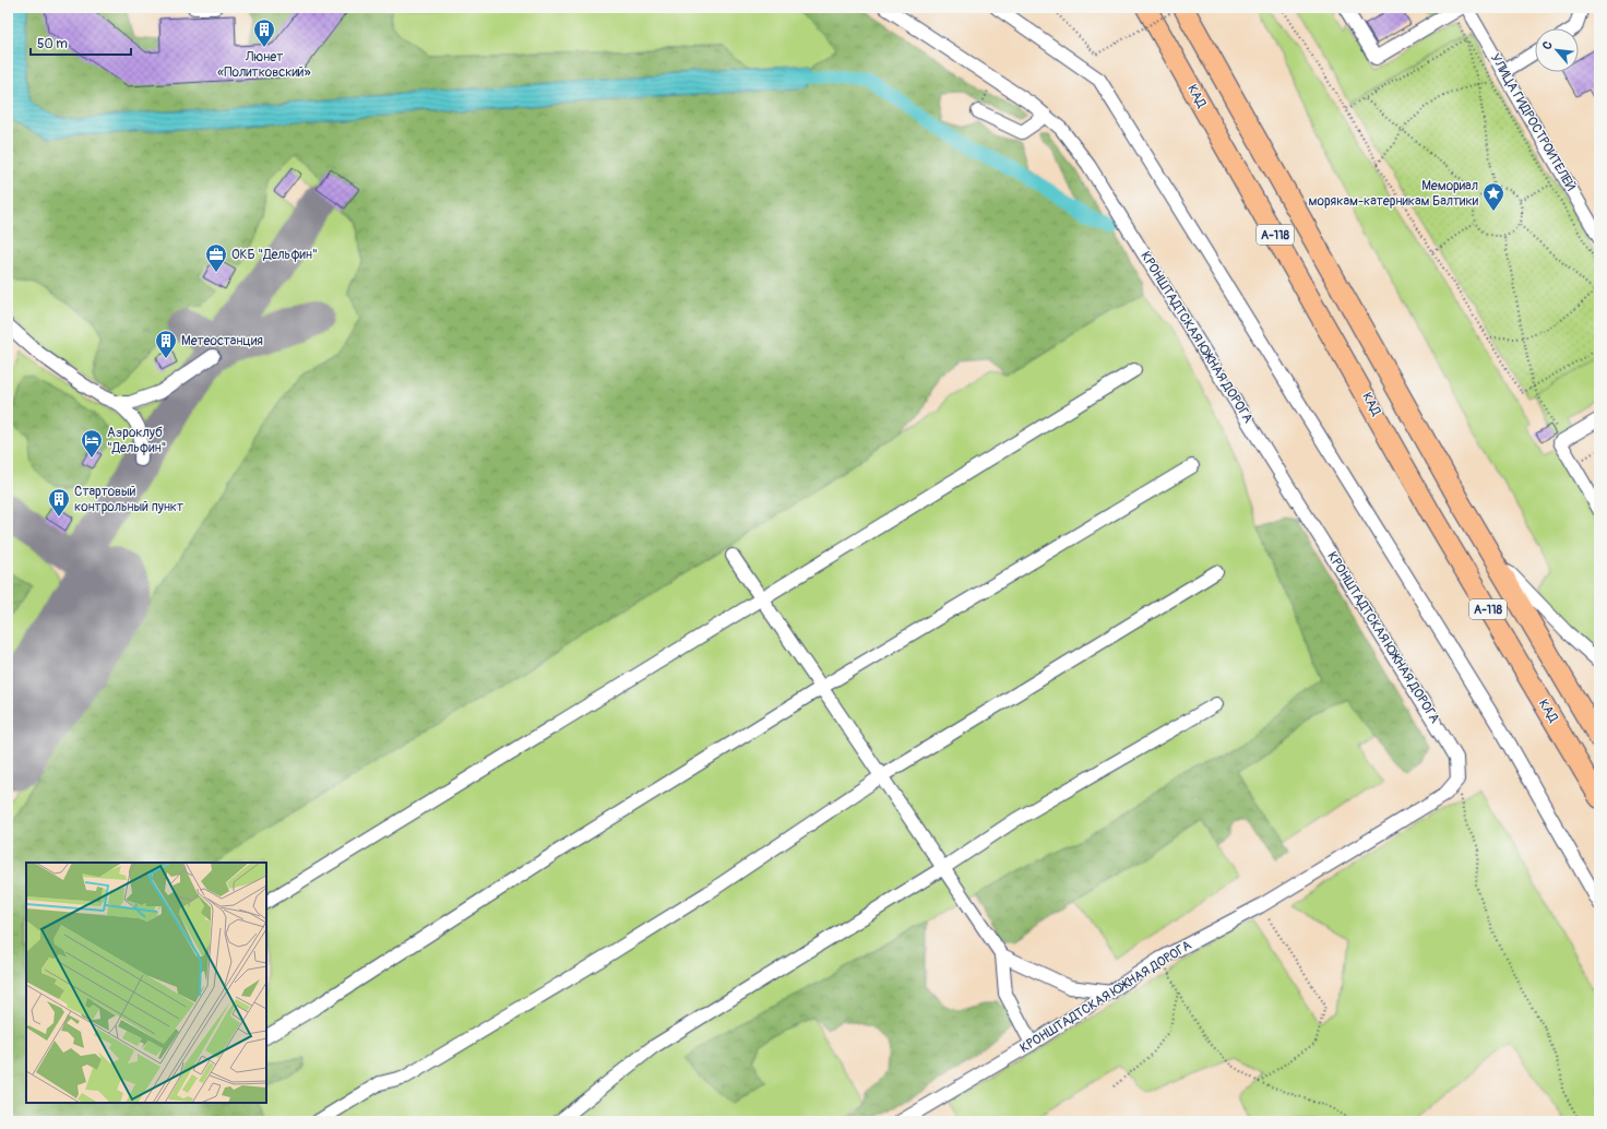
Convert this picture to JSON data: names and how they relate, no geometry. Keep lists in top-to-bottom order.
{
  "streets": {
    "highway": ["КАД", "А-118"],
    "street": ["УЛИЦА ГИДРОСТРОИТЕЛЕЙ", "КРОНШТАДТСКАЯ ЮЖНАЯ ДОРОГА"]
  },
  "places": {
    "building": ["Люнет «Политковский»", "Метеостанция", "Стартовый контрольный пункт"],
    "place": ["Мемориал морякам-катерникам Балтики"],
    "office": ["ОКБ \"Дельфин\""],
    "hotel": ["Аэроклуб \"Дельфин\""]
  },
  "scale_bar": "50 m",
  "north": "top left"
}
